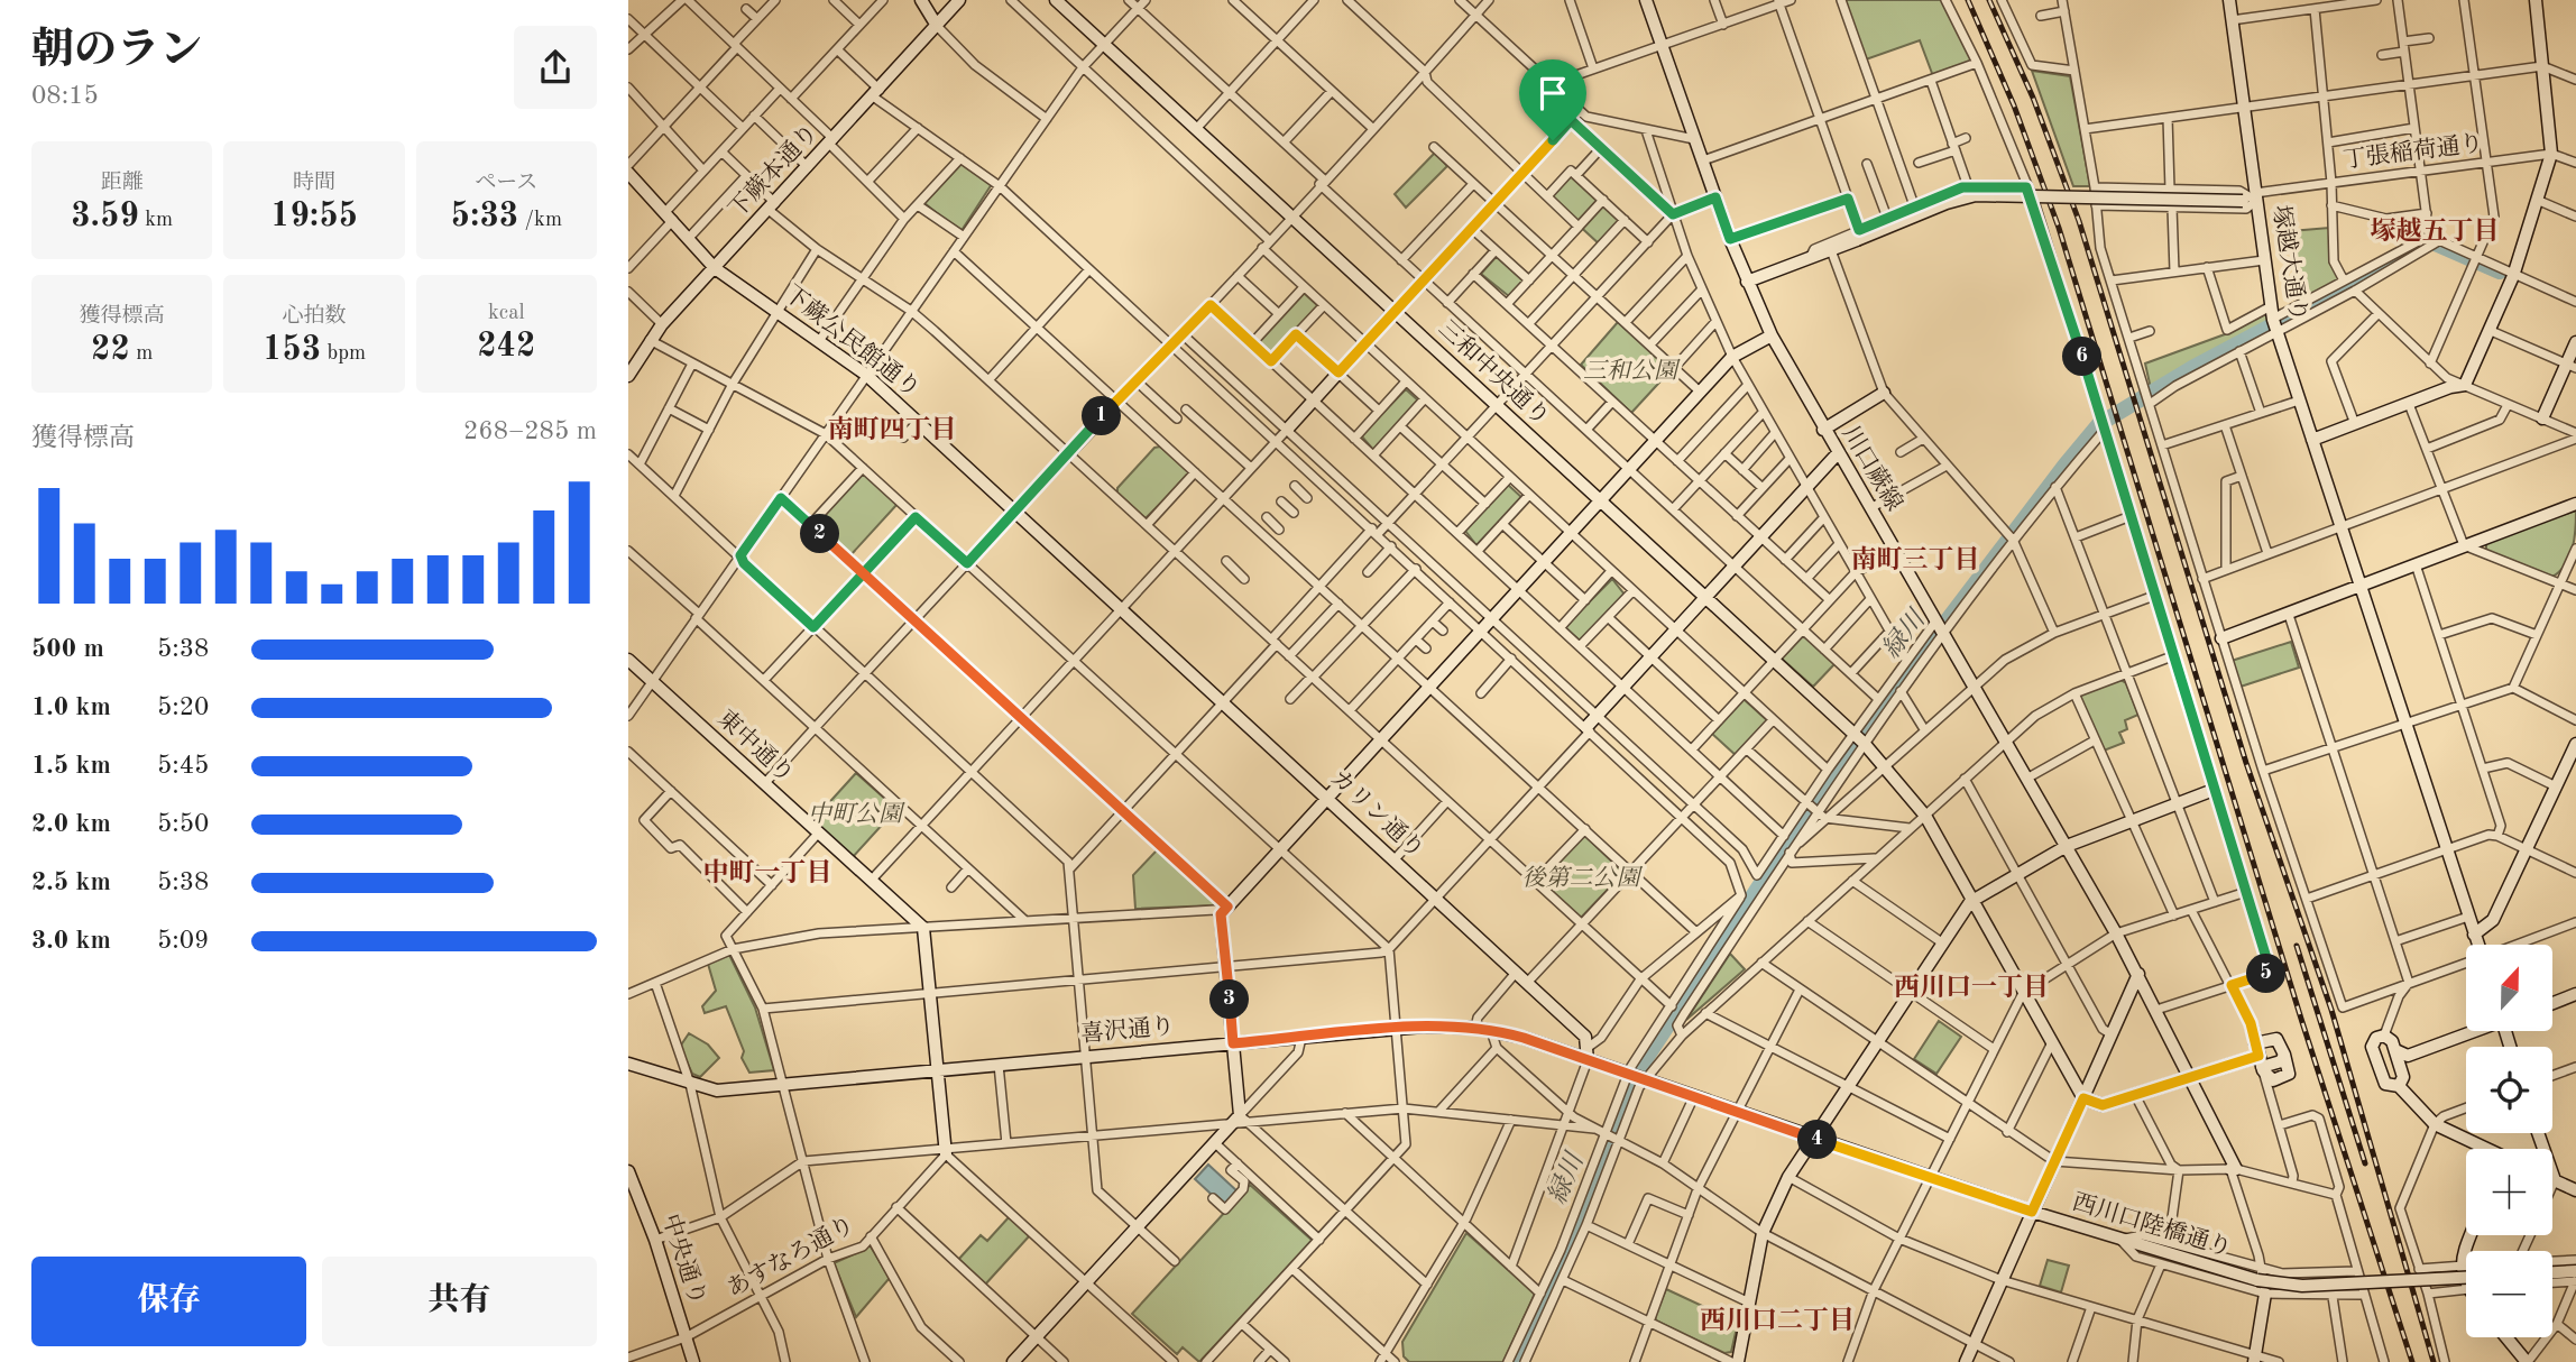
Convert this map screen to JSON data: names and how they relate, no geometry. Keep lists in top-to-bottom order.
{
  "streets": {
    "street": [
      "丁張稲荷通り",
      "下蕨本通り",
      "塚越大通り",
      "下蕨公民館通り",
      "三和中央通り",
      "川口蕨線",
      "東中通り",
      "カリン通り",
      "喜沢通り",
      "西川口陸橋通り",
      "あすなろ通り",
      "中央通り"
    ]
  },
  "crossings": [
    ["丁張稲荷通り", "塚越大通り"],
    ["下蕨本通り", "下蕨公民館通り"],
    ["下蕨公民館通り", "カリン通り"],
    ["喜沢通り", "西川口陸橋通り"],
    ["あすなろ通り", "中央通り"]
  ],
  "districts": [
    "塚越五丁目",
    "南町四丁目",
    "南町三丁目",
    "中町一丁目",
    "西川口一丁目",
    "西川口二丁目"
  ],
  "water": ["緑川"],
  "parks": ["三和公園", "中町公園", "後第二公園"],
  "north": "top",
  "page": {
    "heading": ["朝のラン", "08:15"],
    "stats": [
      ["距離", "3.59 km"],
      ["時間", "19:55"],
      ["ペース", "5:33 /km"],
      ["獲得標高", "22 m"],
      ["心拍数", "153 bpm"],
      ["kcal", "242"]
    ],
    "pins": [
      "6",
      "1",
      "2",
      "5",
      "3",
      "4"
    ],
    "chart": ["獲得標高", "268–285 m"],
    "list": [
      {
        "name": "500 m",
        "note": "5:38"
      },
      {
        "name": "1.0 km",
        "note": "5:20"
      },
      {
        "name": "1.5 km",
        "note": "5:45"
      },
      {
        "name": "2.0 km",
        "note": "5:50"
      },
      {
        "name": "2.5 km",
        "note": "5:38"
      },
      {
        "name": "3.0 km",
        "note": "5:09"
      }
    ],
    "map_buttons": ["+", "−"],
    "buttons": ["保存", "共有"]
  }
}
